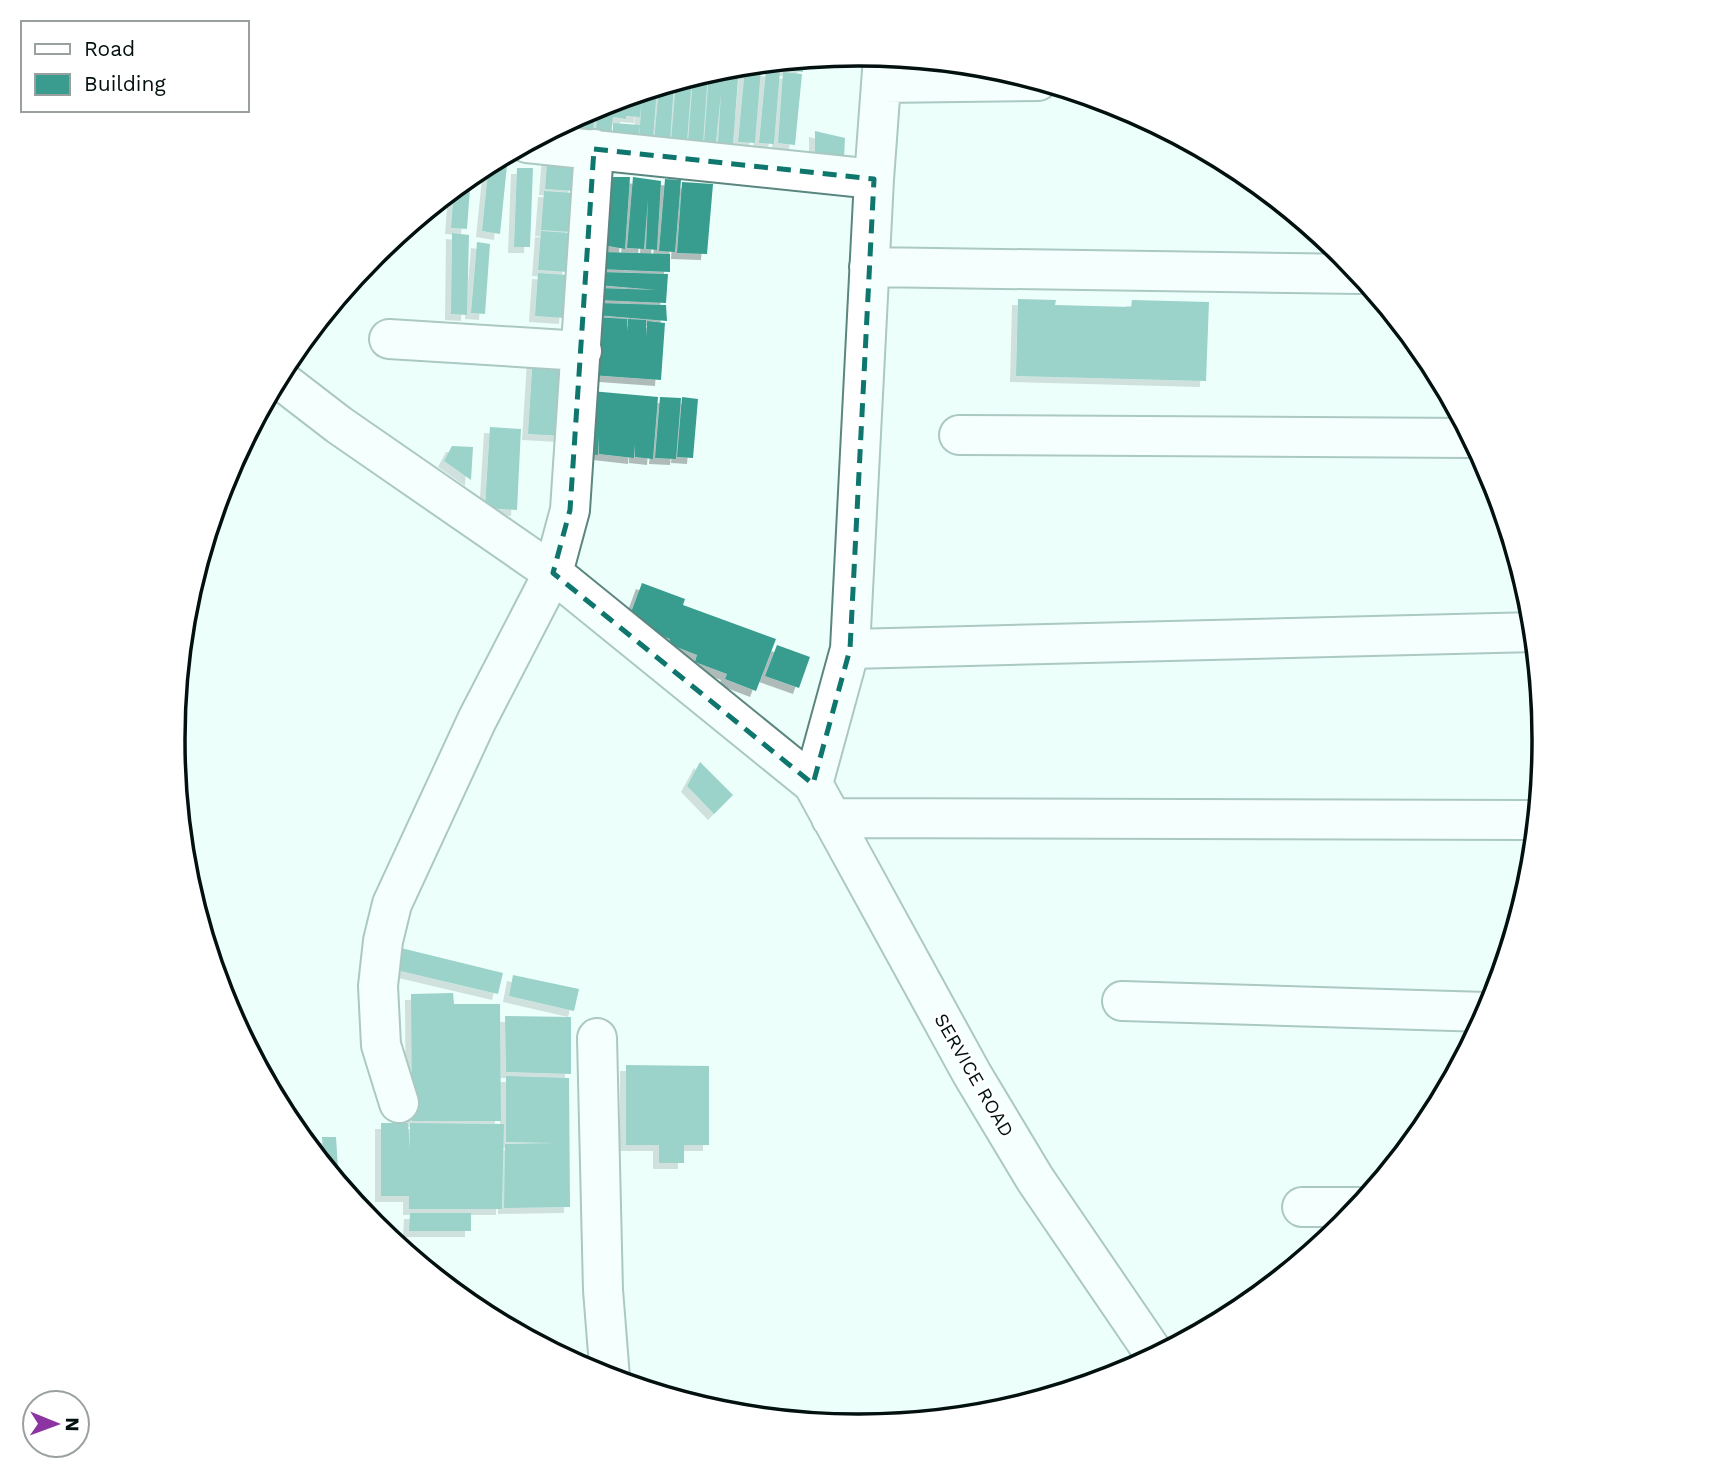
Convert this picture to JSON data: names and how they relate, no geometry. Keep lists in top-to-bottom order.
{
  "streets": {
    "street": ["SERVICE ROAD"]
  },
  "legend": ["Road", "Building"],
  "north": "right"
}
